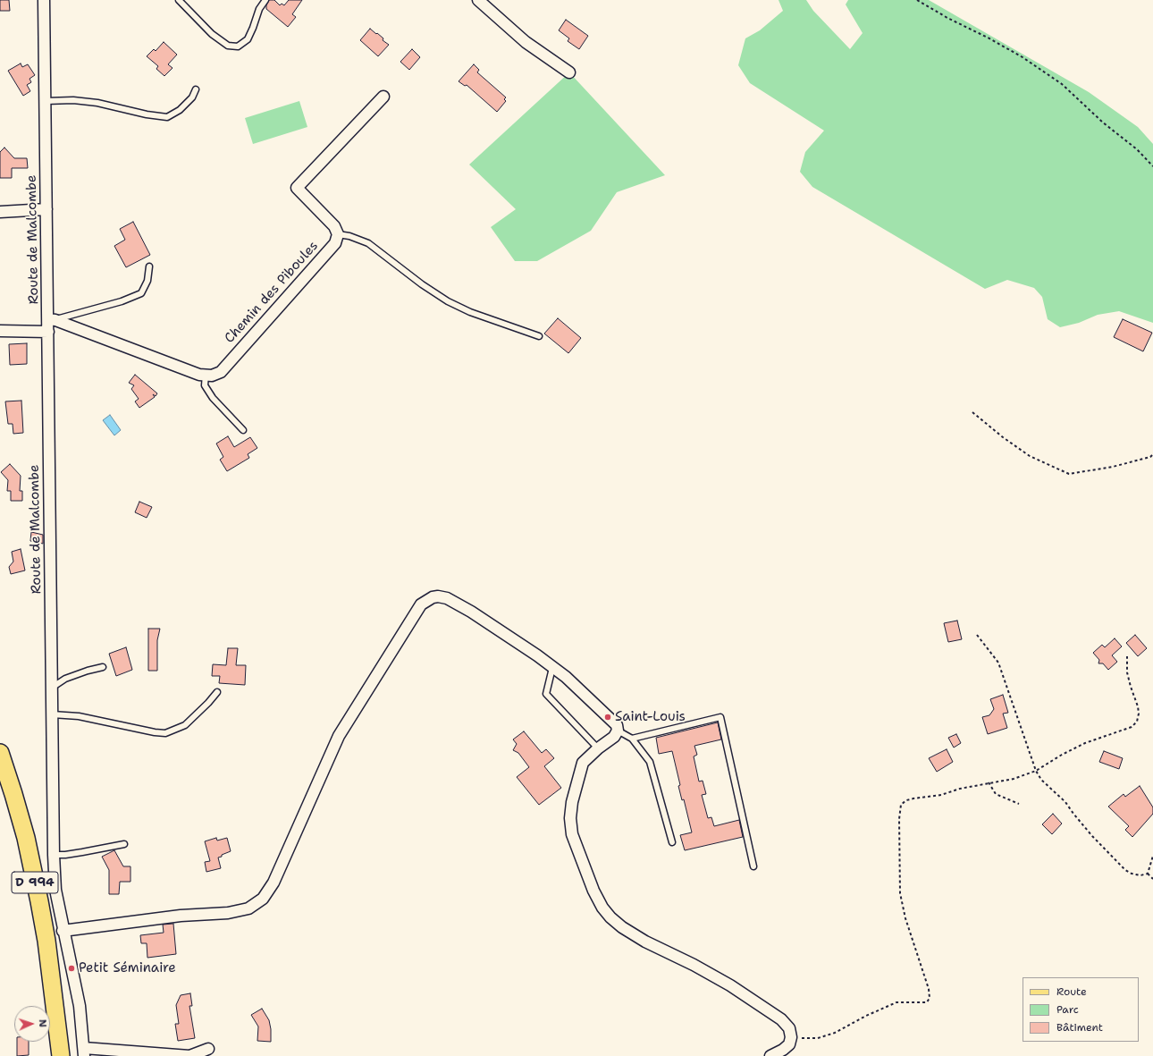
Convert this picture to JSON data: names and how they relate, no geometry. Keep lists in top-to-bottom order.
{
  "streets": {
    "main road": ["D 994"],
    "street": ["Route de Malcombe", "Chemin des Piboules"]
  },
  "crossings": [
    ["Route de Malcombe", "Chemin des Piboules"]
  ],
  "places": ["Saint-Louis", "Petit Séminaire"],
  "legend": ["Route", "Parc", "Bâtiment"],
  "north": "right"
}
